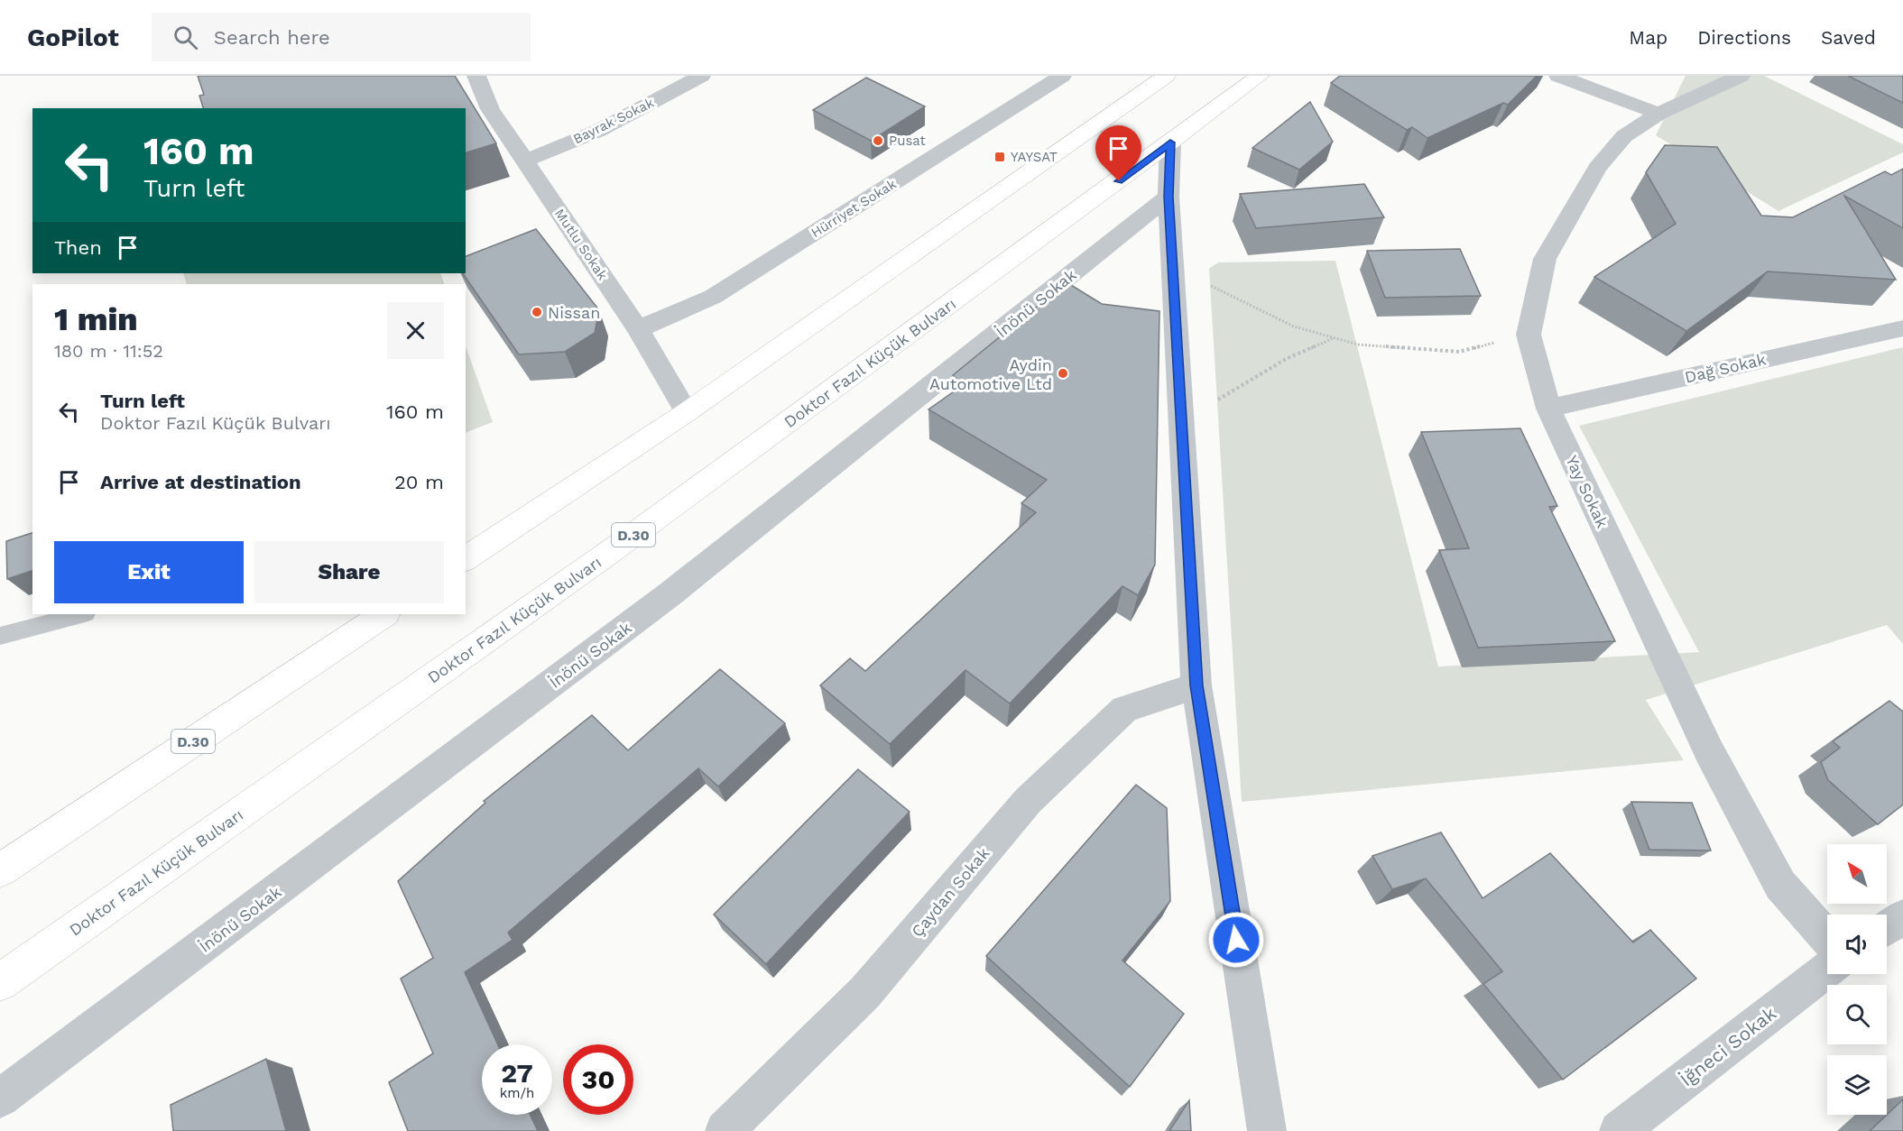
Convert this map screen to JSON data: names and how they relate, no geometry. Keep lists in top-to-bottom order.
{
  "streets": {
    "highway": ["Doktor Fazıl Küçük Bulvarı", "D.30"],
    "street": [
      "Bayrak Sokak",
      "Hürriyet Sokak",
      "Mutlu Sokak",
      "İnönü Sokak",
      "Dağ Sokak",
      "Yay Sokak",
      "Çaydan Sokak",
      "İğneci Sokak"
    ]
  },
  "crossings": [
    ["Bayrak Sokak", "Mutlu Sokak"],
    ["Hürriyet Sokak", "Mutlu Sokak"],
    ["Dağ Sokak", "Yay Sokak"]
  ],
  "places": {
    "other": ["Pusat", "Nissan", "Aydin Automotive Ltd"],
    "transit": ["YAYSAT"]
  },
  "north": "top left",
  "page": {
    "header": "GoPilot",
    "search": "Search here",
    "nav": ["Map", "Directions", "Saved"],
    "turn": ["160 m", "Turn left"],
    "then": "Then",
    "heading": ["1 min", "180 m · 11:52"],
    "list": [
      {
        "name": "Turn left",
        "note": "Doktor Fazıl Küçük Bulvarı",
        "value": "160 m"
      },
      {
        "name": "Arrive at destination",
        "value": "20 m"
      }
    ],
    "buttons": ["Exit", "Share"],
    "speed": "27 km/h",
    "limit": "30"
  }
}
